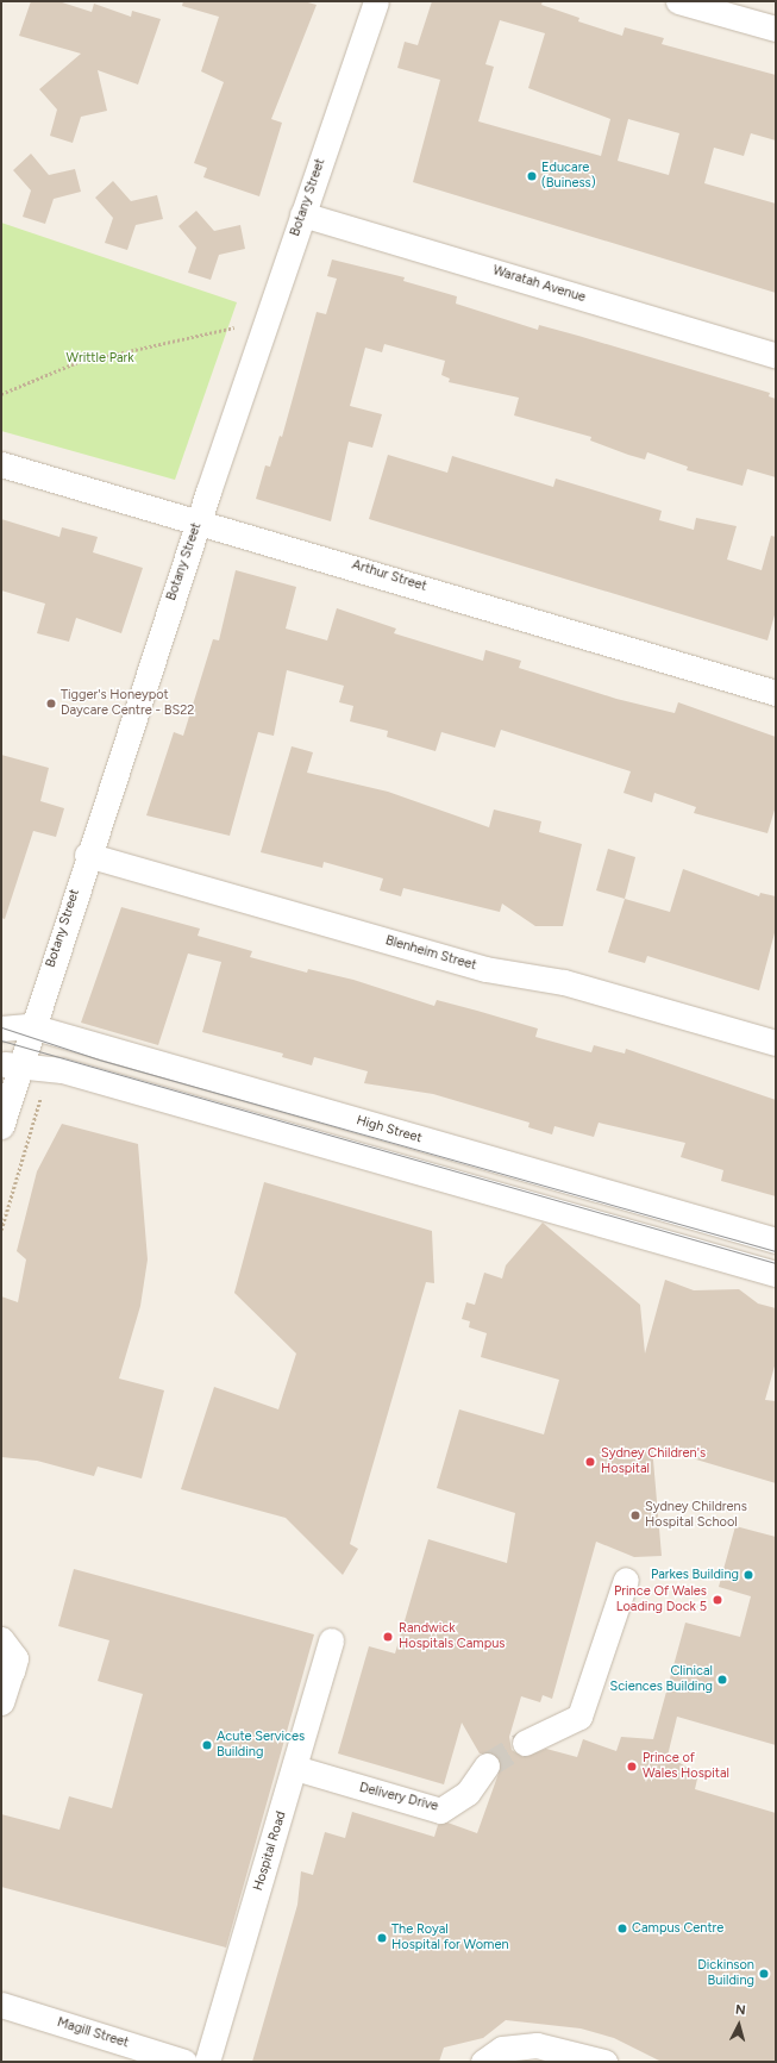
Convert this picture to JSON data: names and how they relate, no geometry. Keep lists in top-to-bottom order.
{
  "streets": {
    "street": [
      "Botany Street",
      "Waratah Avenue",
      "Arthur Street",
      "Blenheim Street",
      "High Street",
      "Delivery Drive",
      "Hospital Road",
      "Magill Street"
    ]
  },
  "crossings": [
    ["Botany Street", "Waratah Avenue"],
    ["Botany Street", "Arthur Street"],
    ["Botany Street", "Blenheim Street"],
    ["Botany Street", "High Street"],
    ["Delivery Drive", "Hospital Road"]
  ],
  "parks": ["Writtle Park"],
  "places": [
    "Educare (Buiness)",
    "Tigger's Honeypot Daycare Centre - BS22",
    "Sydney Children's Hospital",
    "Sydney Childrens Hospital School",
    "Parkes Building",
    "Prince Of Wales Loading Dock 5",
    "Randwick Hospitals Campus",
    "Clinical Sciences Building",
    "Acute Services Building",
    "Prince of Wales Hospital",
    "Campus Centre",
    "The Royal Hospital for Women",
    "Dickinson Building"
  ],
  "north": "top"
}
